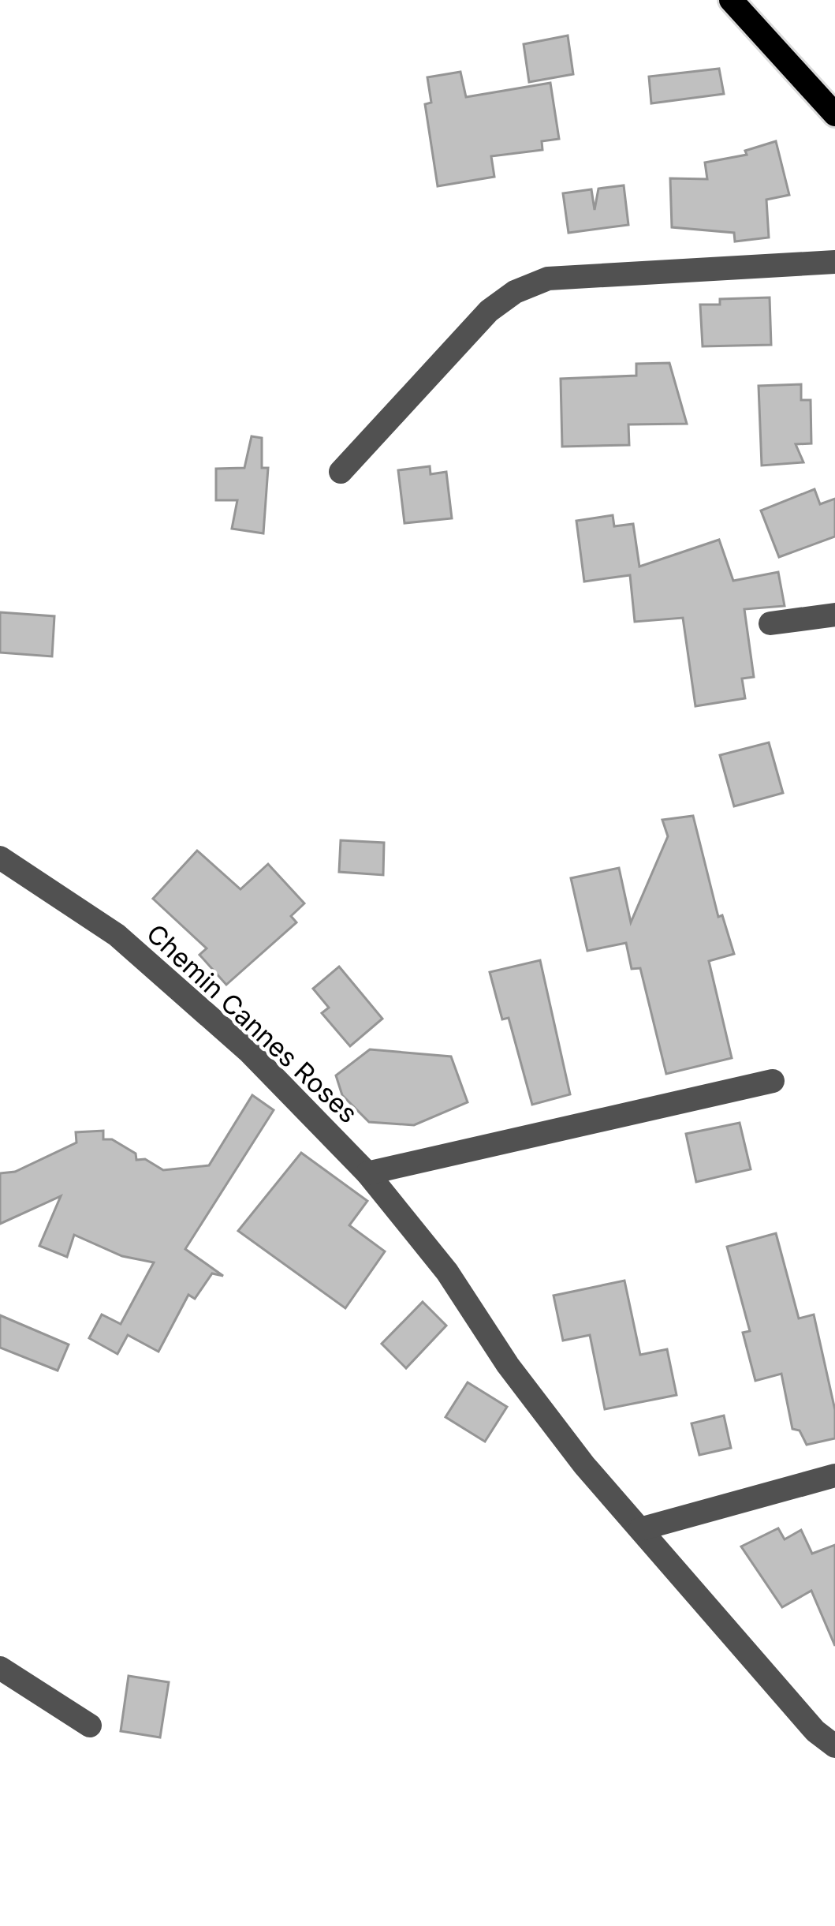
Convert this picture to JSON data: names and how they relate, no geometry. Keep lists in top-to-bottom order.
{
  "streets": {
    "street": ["Chemin Cannes Roses"]
  }
}
